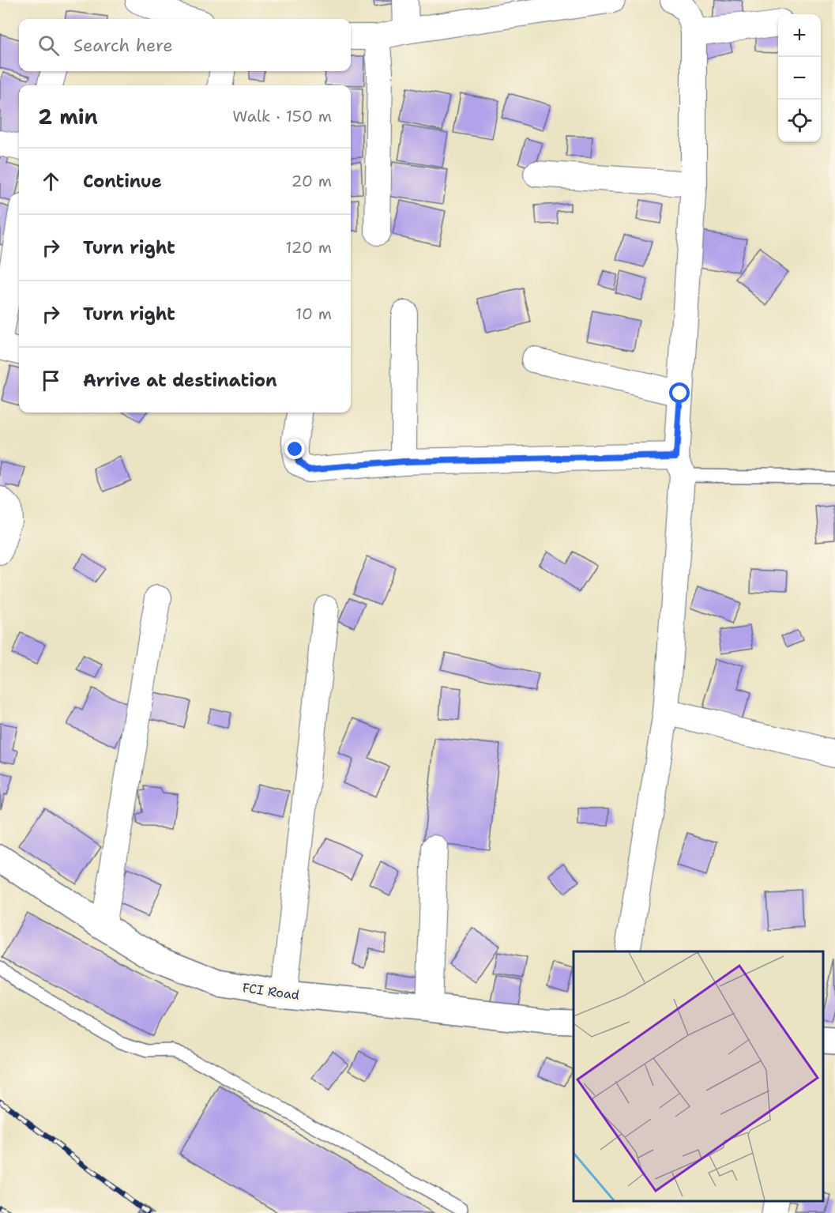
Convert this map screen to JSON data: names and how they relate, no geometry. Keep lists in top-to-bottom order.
{
  "streets": {
    "street": ["FCI Road"]
  },
  "page": {
    "map_buttons": ["+", "−"],
    "search": "Search here",
    "heading": ["2 min", "Walk · 150 m"],
    "list": [
      ["Continue", "20 m"],
      ["Turn right", "120 m"],
      ["Turn right", "10 m"],
      "Arrive at destination"
    ]
  }
}
